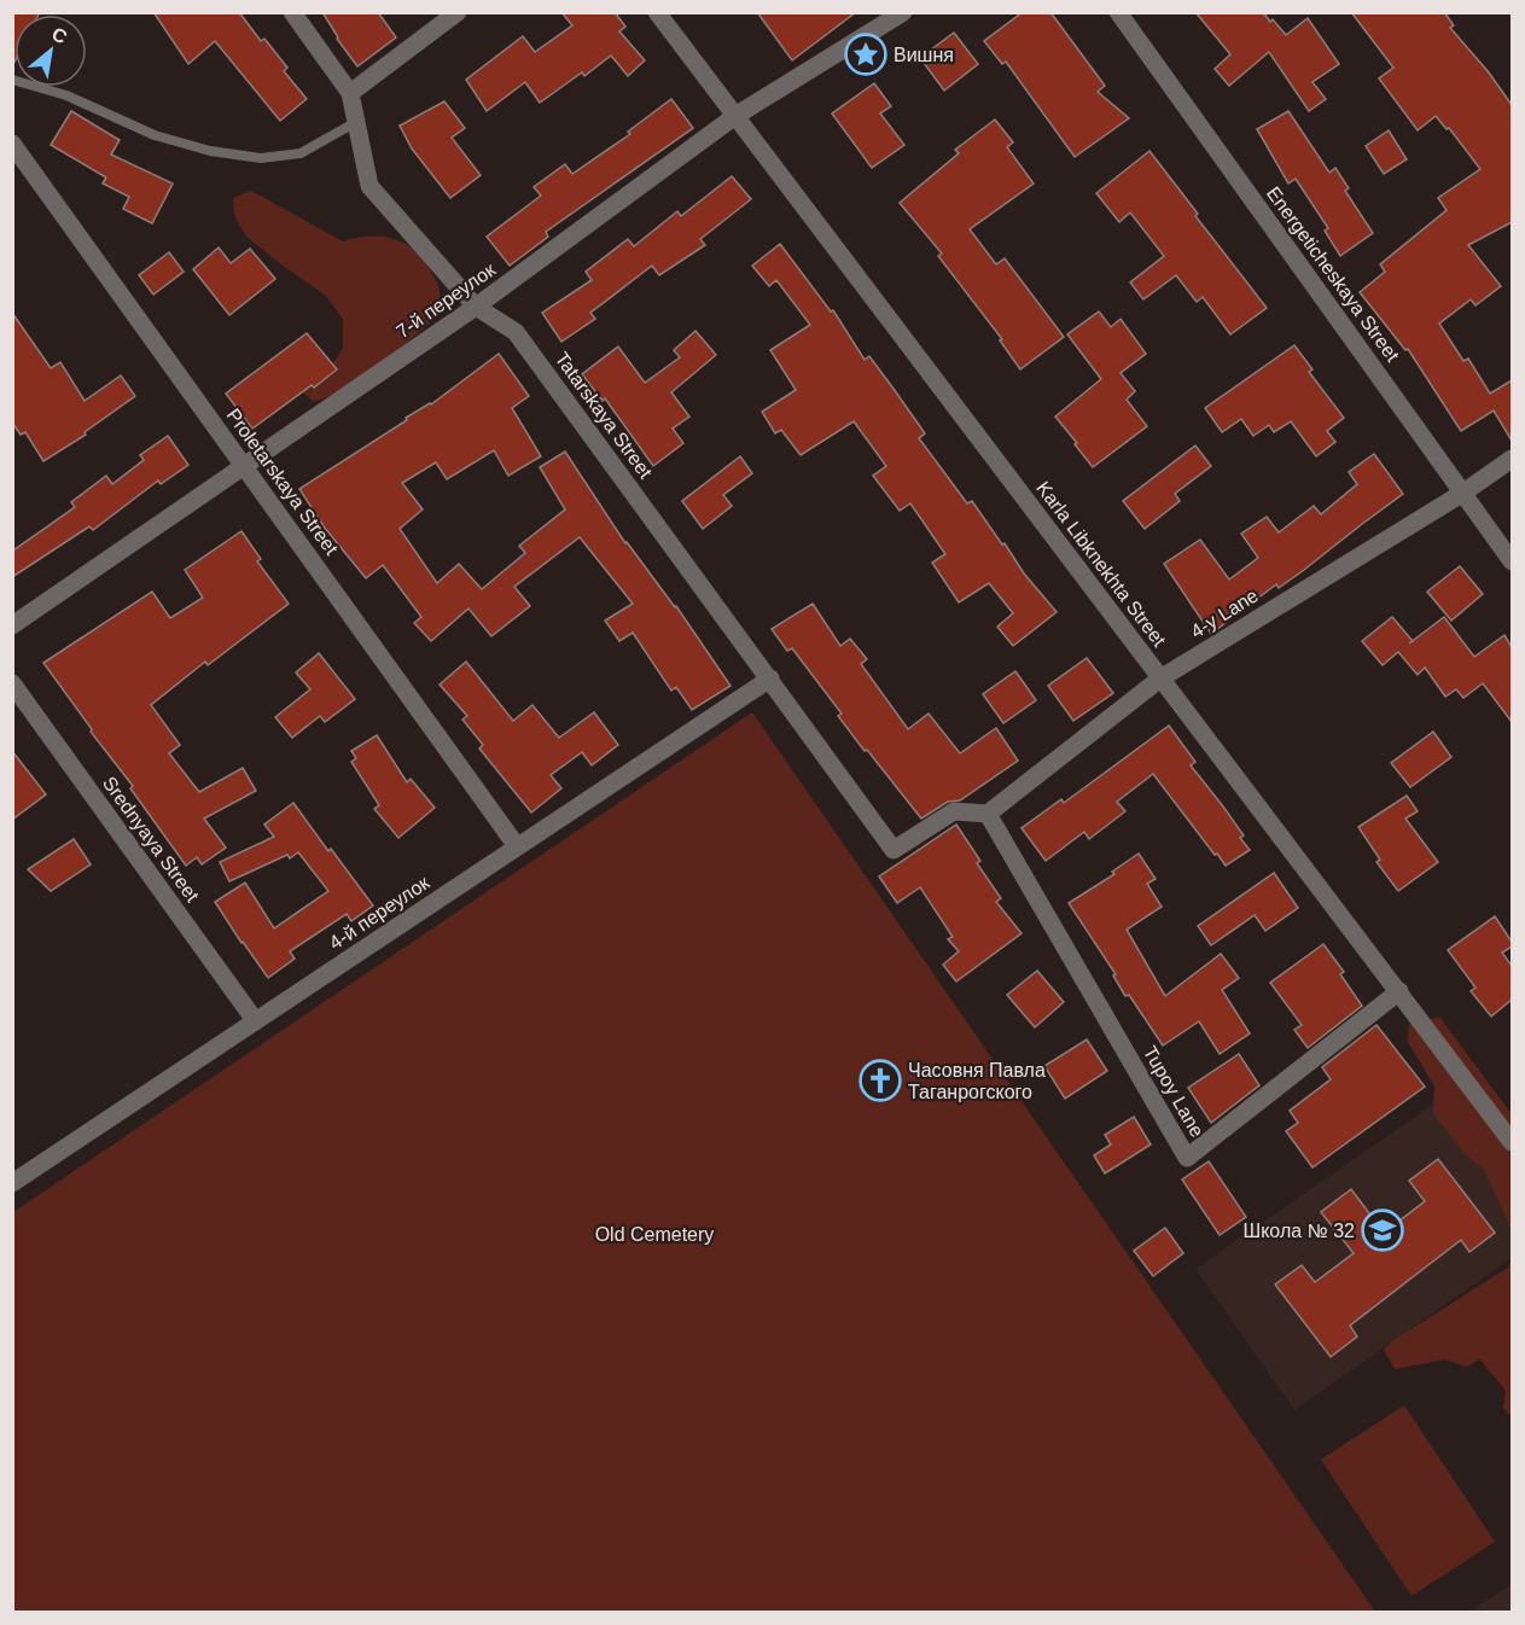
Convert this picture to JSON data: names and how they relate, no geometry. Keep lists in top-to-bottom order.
{
  "streets": {
    "street": [
      "Energeticheskaya Street",
      "7-й переулок",
      "Tatarskaya Street",
      "Proletarskaya Street",
      "Karla Libknekhta Street",
      "4-y Lane",
      "Srednyaya Street",
      "4-й переулок",
      "Tupoy Lane"
    ]
  },
  "crossings": [
    ["Energeticheskaya Street", "4-y Lane"],
    ["7-й переулок", "Tatarskaya Street"],
    ["7-й переулок", "Proletarskaya Street"],
    ["7-й переулок", "Karla Libknekhta Street"],
    ["Tatarskaya Street", "4-y Lane"],
    ["Tatarskaya Street", "4-й переулок"],
    ["Tatarskaya Street", "Tupoy Lane"],
    ["Proletarskaya Street", "4-й переулок"],
    ["Karla Libknekhta Street", "4-y Lane"],
    ["Karla Libknekhta Street", "Tupoy Lane"],
    ["4-y Lane", "Tupoy Lane"],
    ["Srednyaya Street", "4-й переулок"]
  ],
  "parks": ["Old Cemetery"],
  "places": {
    "place": ["Вишня"],
    "church": ["Часовня Павла Таганрогского"],
    "school or university": ["Школа № 32"]
  },
  "north": "top right"
}
